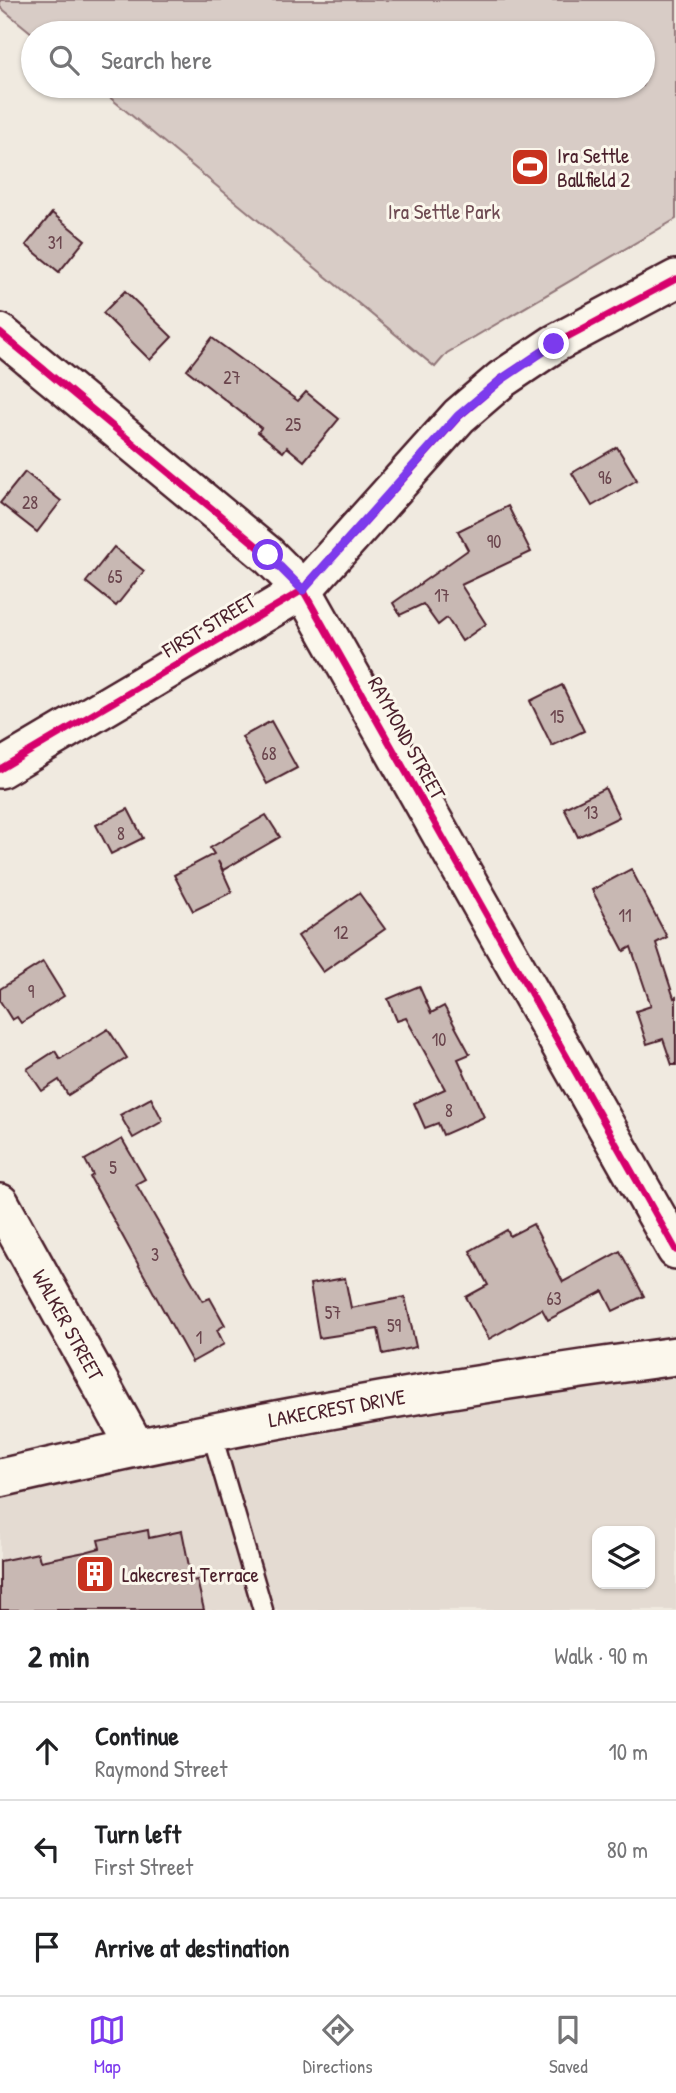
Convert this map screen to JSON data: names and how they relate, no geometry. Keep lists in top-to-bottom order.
{
  "streets": {
    "street": [
      "FIRST STREET",
      "RAYMOND STREET",
      "WALKER STREET",
      "LAKECREST DRIVE"
    ]
  },
  "crossings": [
    ["FIRST STREET", "RAYMOND STREET"],
    ["WALKER STREET", "LAKECREST DRIVE"]
  ],
  "parks": ["Ira Settle Park"],
  "places": {
    "sports": ["Ira Settle Ballfield 2"],
    "building": ["Lakecrest Terrace"]
  },
  "house_numbers": [
    "31",
    "27",
    "25",
    "96",
    "28",
    "90",
    "65",
    "17",
    "15",
    "68",
    "13",
    "8",
    "11",
    "12",
    "9",
    "10",
    "8",
    "5",
    "3",
    "63",
    "57",
    "59",
    "1"
  ],
  "page": {
    "search": "Search here",
    "heading": ["2 min", "Walk · 90 m"],
    "list": [
      ["Continue", "Raymond Street", "10 m"],
      ["Turn left", "First Street", "80 m"],
      "Arrive at destination"
    ],
    "nav": ["Map", "Directions", "Saved"]
  }
}
